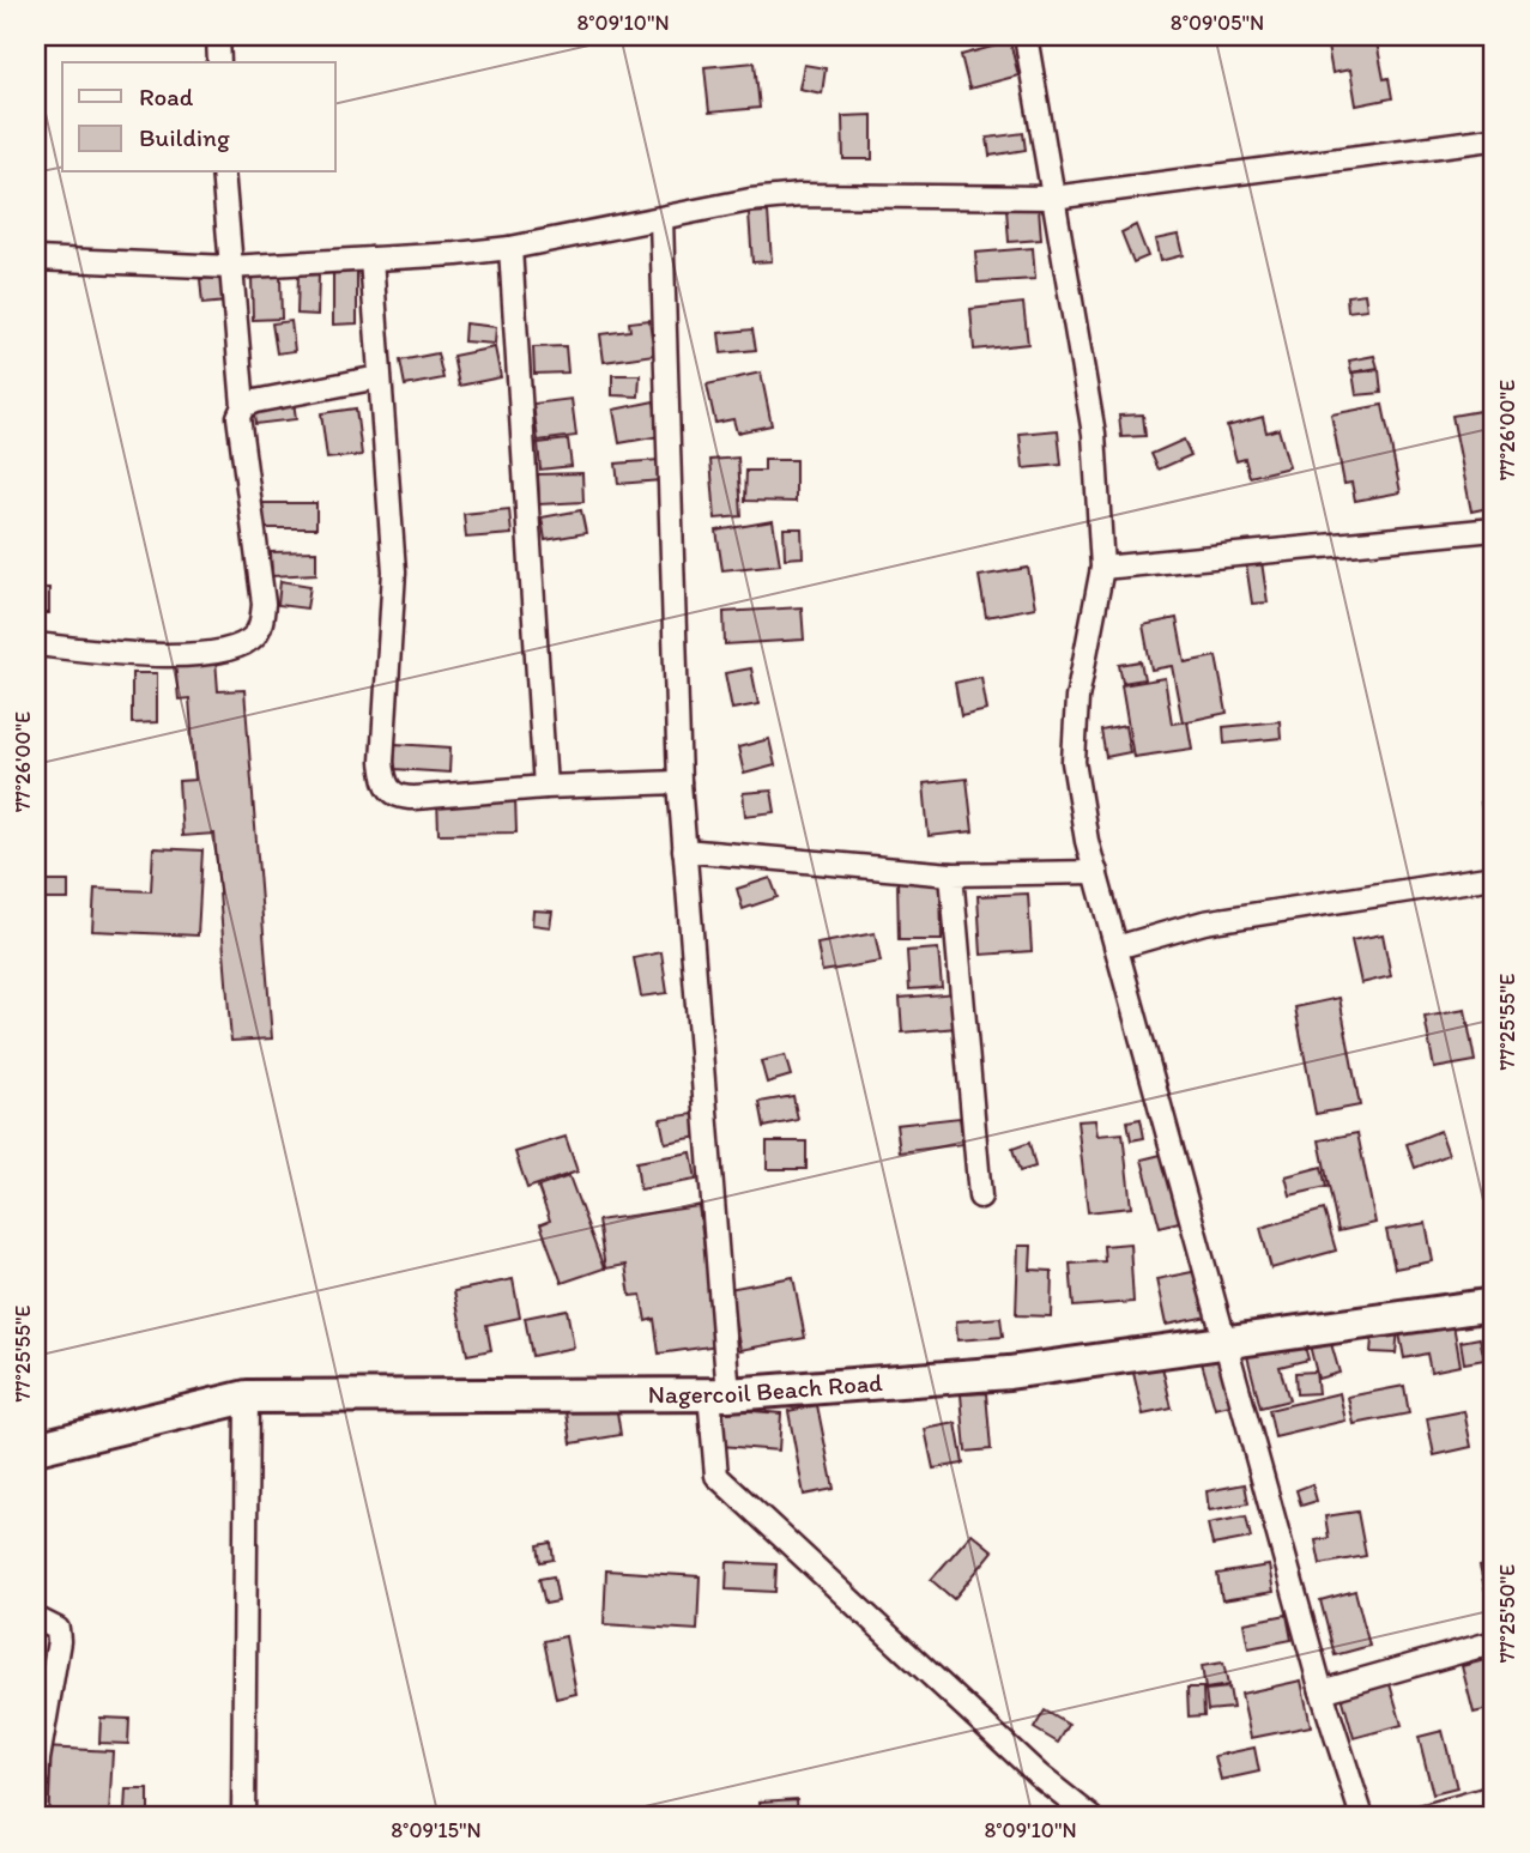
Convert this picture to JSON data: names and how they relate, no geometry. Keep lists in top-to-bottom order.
{
  "streets": {
    "main road": ["Nagercoil Beach Road"]
  },
  "legend": ["Road", "Building"],
  "coordinates": [
    "8°09'10\"N",
    "8°09'05\"N",
    "77°26'00\"E",
    "77°25'55\"E",
    "77°25'50\"E",
    "8°09'15\"N"
  ]
}
